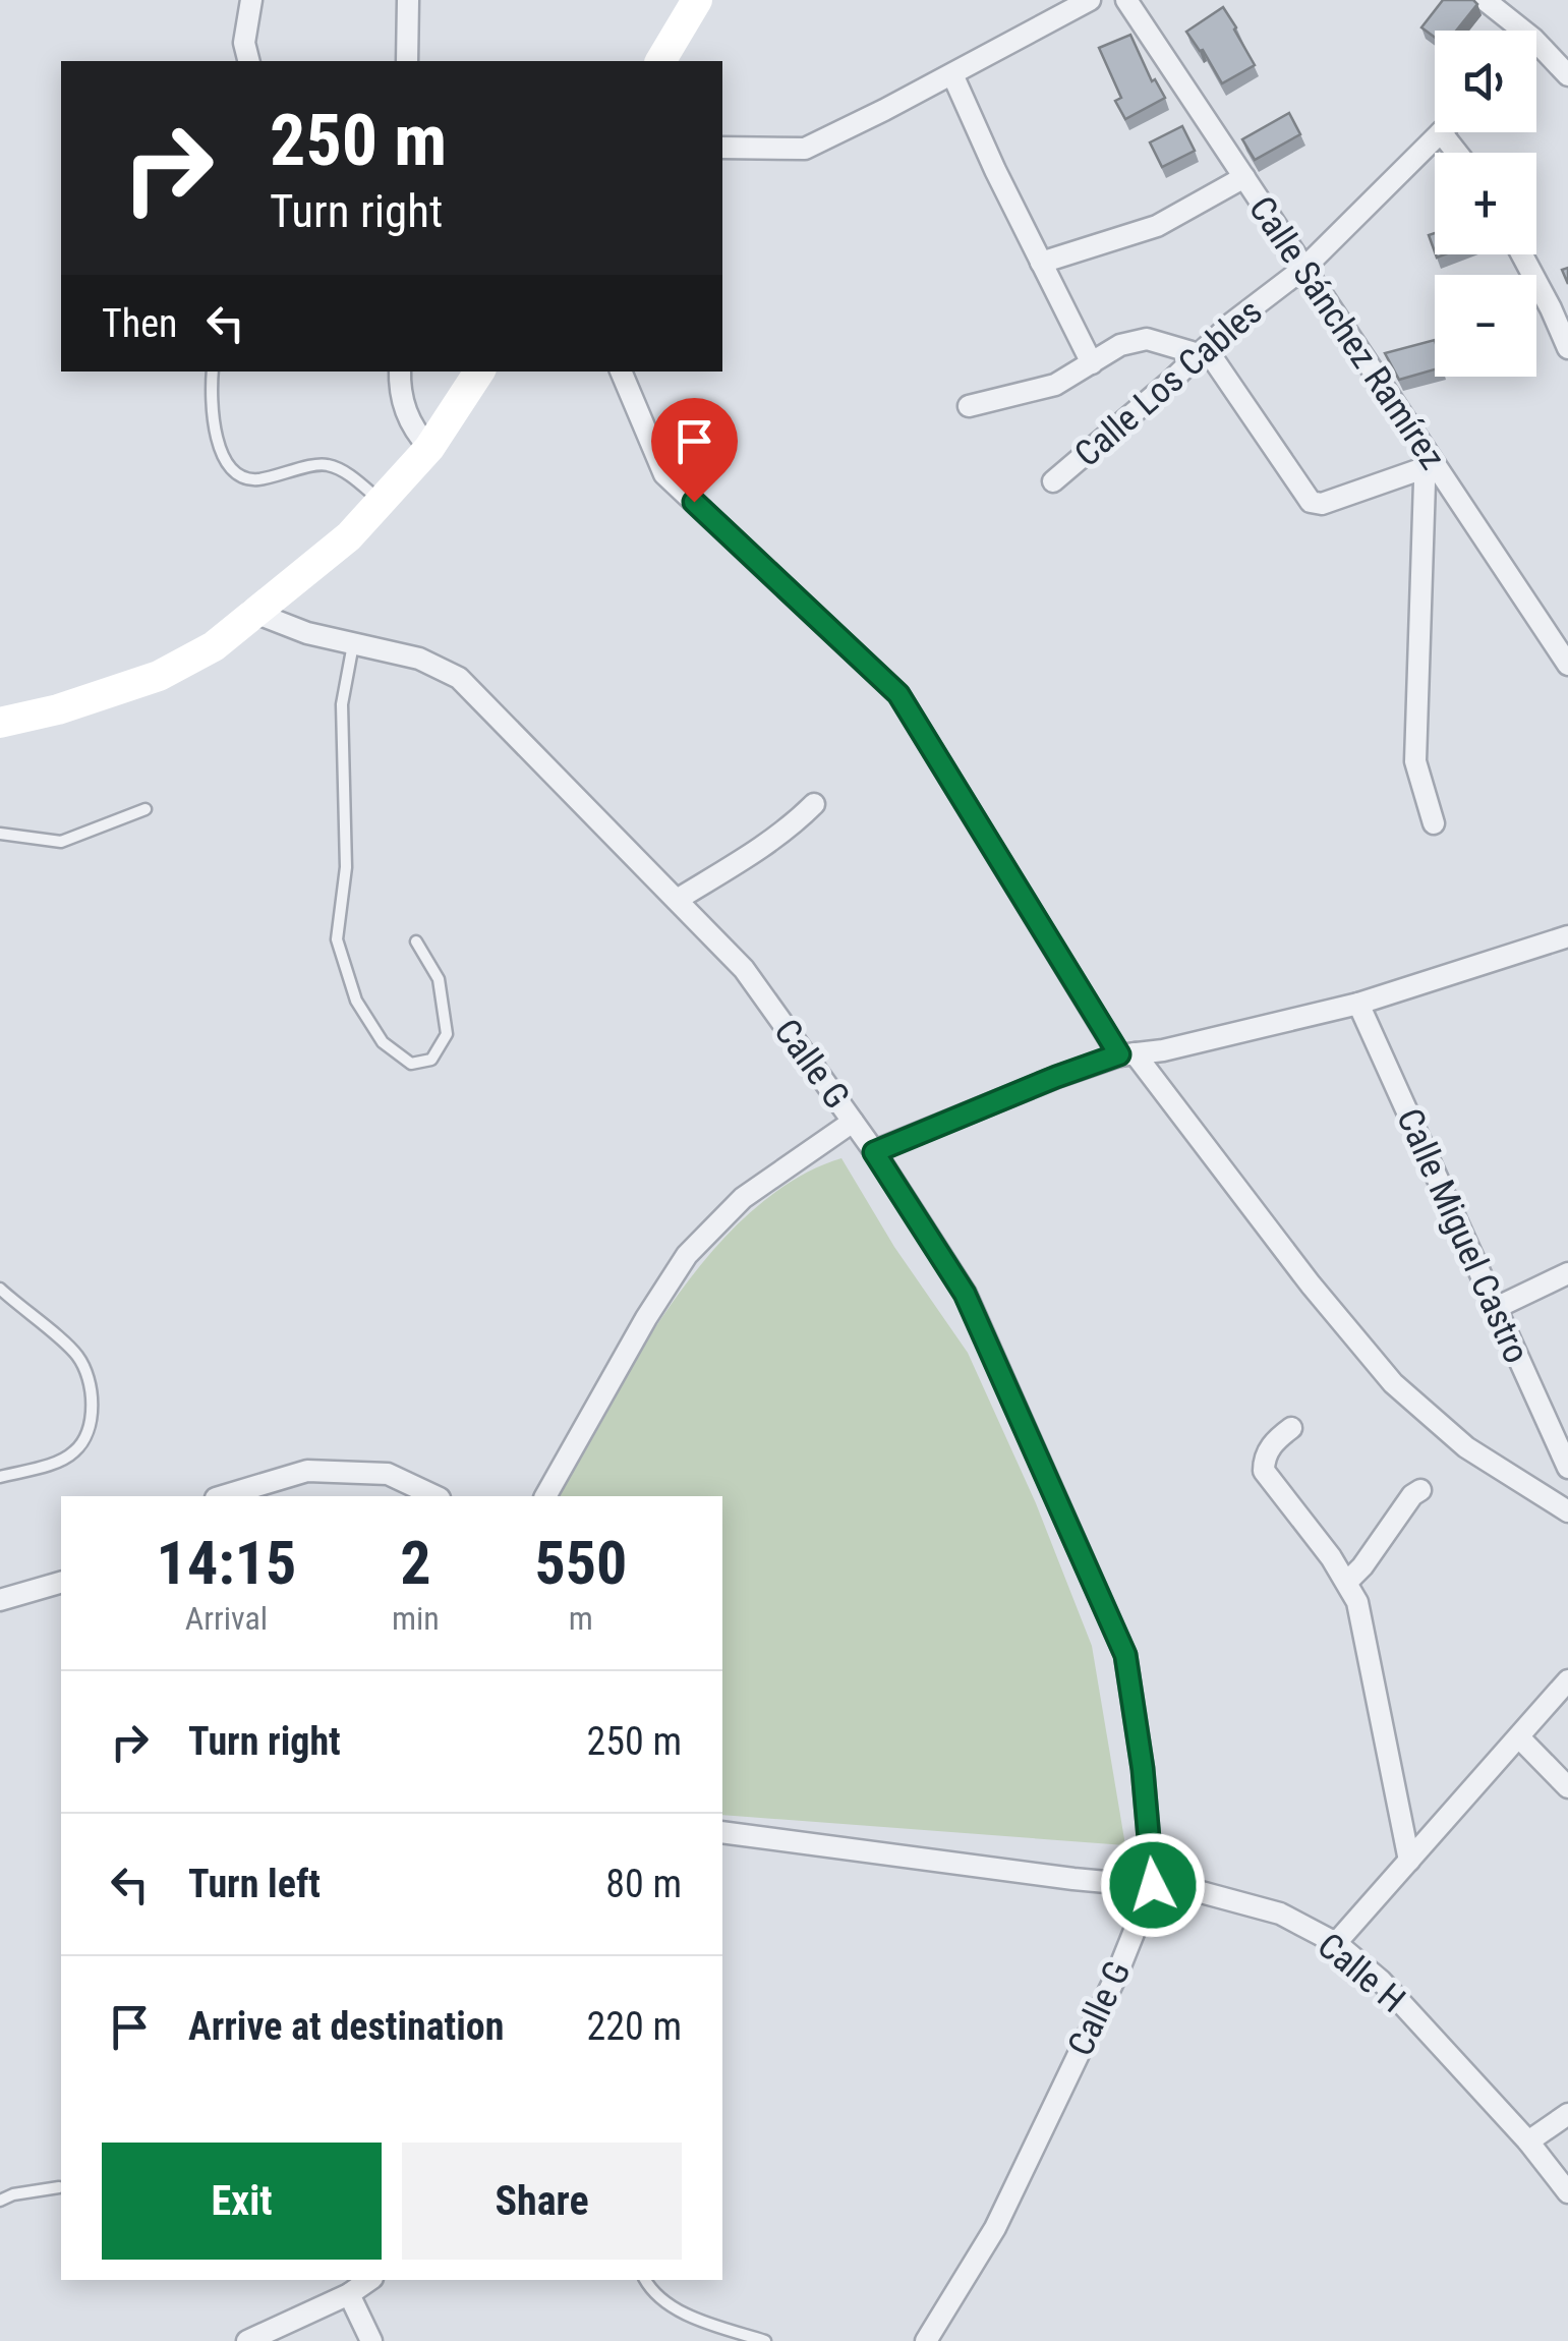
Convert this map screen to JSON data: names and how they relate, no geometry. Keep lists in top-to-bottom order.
{
  "streets": {
    "street": [
      "Calle Sánchez Ramírez",
      "Calle Los Cables",
      "Calle G",
      "Calle Miguel Castro",
      "Calle H"
    ]
  },
  "crossings": [
    ["Calle Sánchez Ramírez", "Calle Los Cables"],
    ["Calle G", "Calle H"]
  ],
  "page": {
    "map_buttons": ["+", "−"],
    "turn": ["250 m", "Turn right"],
    "then": "Then",
    "eta": [
      "14:15",
      "Arrival",
      "2",
      "min",
      "550",
      "m"
    ],
    "list": [
      {
        "name": "Turn right",
        "value": "250 m"
      },
      {
        "name": "Turn left",
        "value": "80 m"
      },
      {
        "name": "Arrive at destination",
        "value": "220 m"
      }
    ],
    "buttons": ["Exit", "Share"]
  }
}
